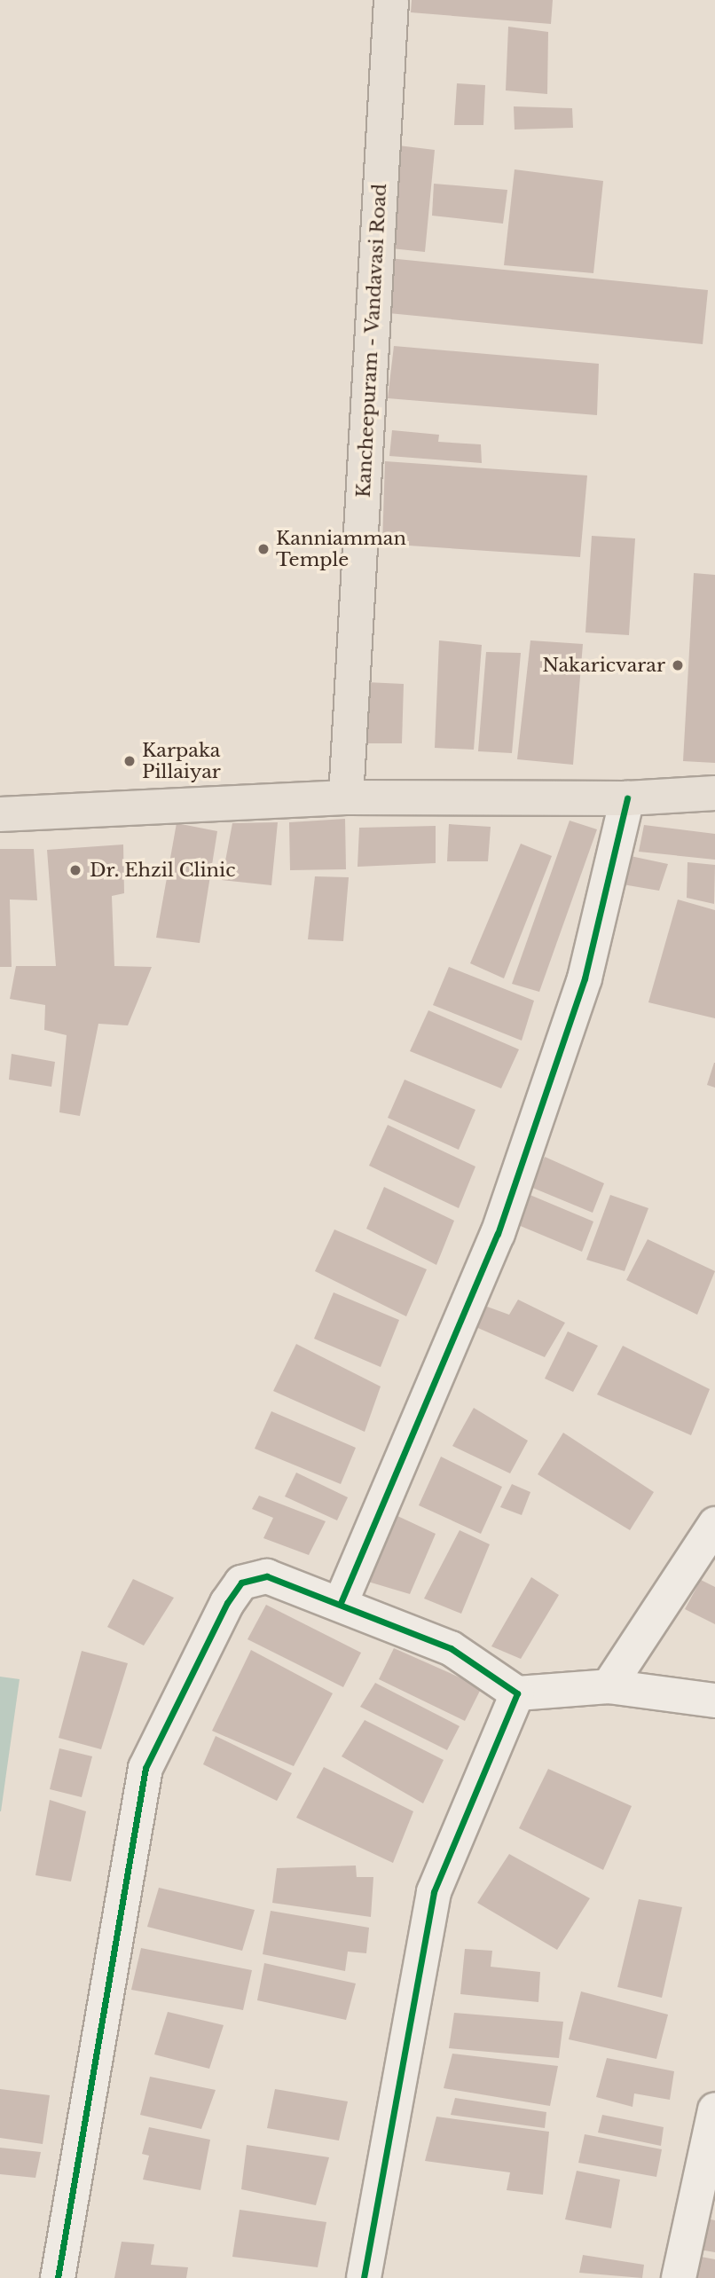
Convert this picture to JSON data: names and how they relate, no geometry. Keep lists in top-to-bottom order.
{
  "streets": {
    "main road": ["Kancheepuram - Vandavasi Road"]
  },
  "places": [
    "Kanniamman Temple",
    "Nakaricvarar",
    "Karpaka Pillaiyar",
    "Dr. Ehzil Clinic"
  ]
}
